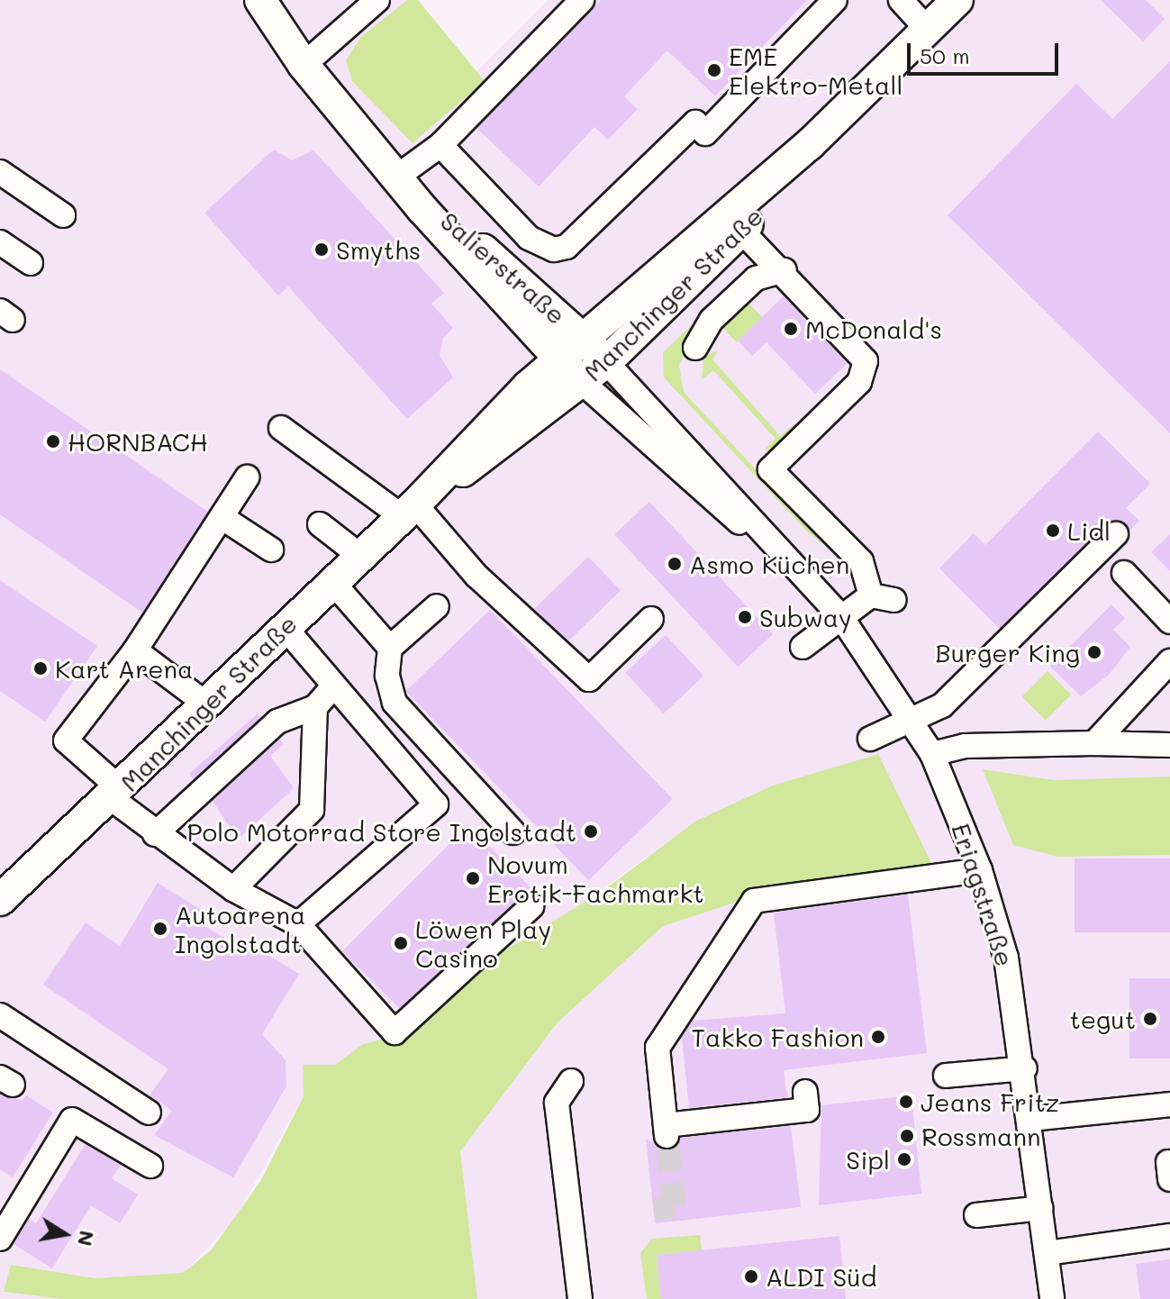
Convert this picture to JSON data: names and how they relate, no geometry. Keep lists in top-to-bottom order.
{
  "streets": {
    "main road": ["Salierstraße", "Manchinger Straße", "Eriagstraße"]
  },
  "crossings": [
    ["Salierstraße", "Manchinger Straße"],
    ["Salierstraße", "Eriagstraße"],
    ["Manchinger Straße", "Eriagstraße"]
  ],
  "places": [
    "EME Elektro-Metall",
    "Smyths",
    "McDonald's",
    "HORNBACH",
    "Lidl",
    "Asmo Küchen",
    "Subway",
    "Burger King",
    "Kart Arena",
    "Polo Motorrad Store Ingolstadt",
    "Novum Erotik-Fachmarkt",
    "Autoarena Ingolstadt",
    "Löwen Play Casino",
    "tegut",
    "Takko Fashion",
    "Jeans Fritz",
    "Rossmann",
    "Sipl",
    "ALDI Süd"
  ],
  "scale_bar": "50 m",
  "north": "right"
}
